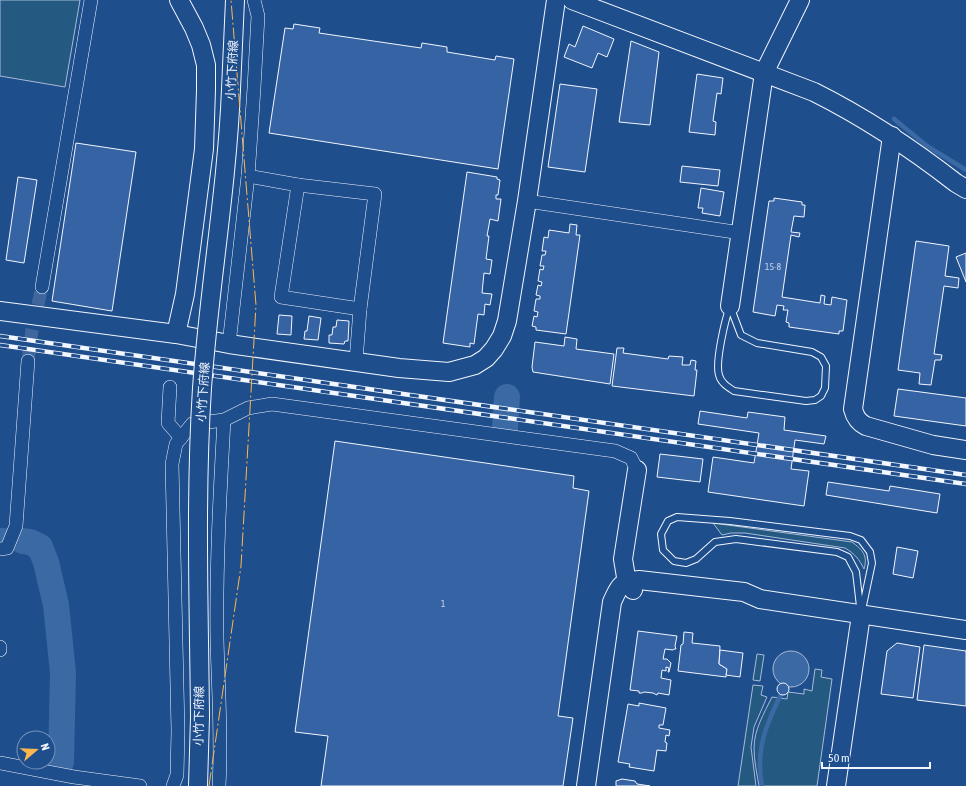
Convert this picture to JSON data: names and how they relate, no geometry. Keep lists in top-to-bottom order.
{
  "streets": {
    "street": ["小竹下府線"]
  },
  "house_numbers": ["15-8", "1"],
  "scale_bar": "50 m",
  "north": "right"
}
